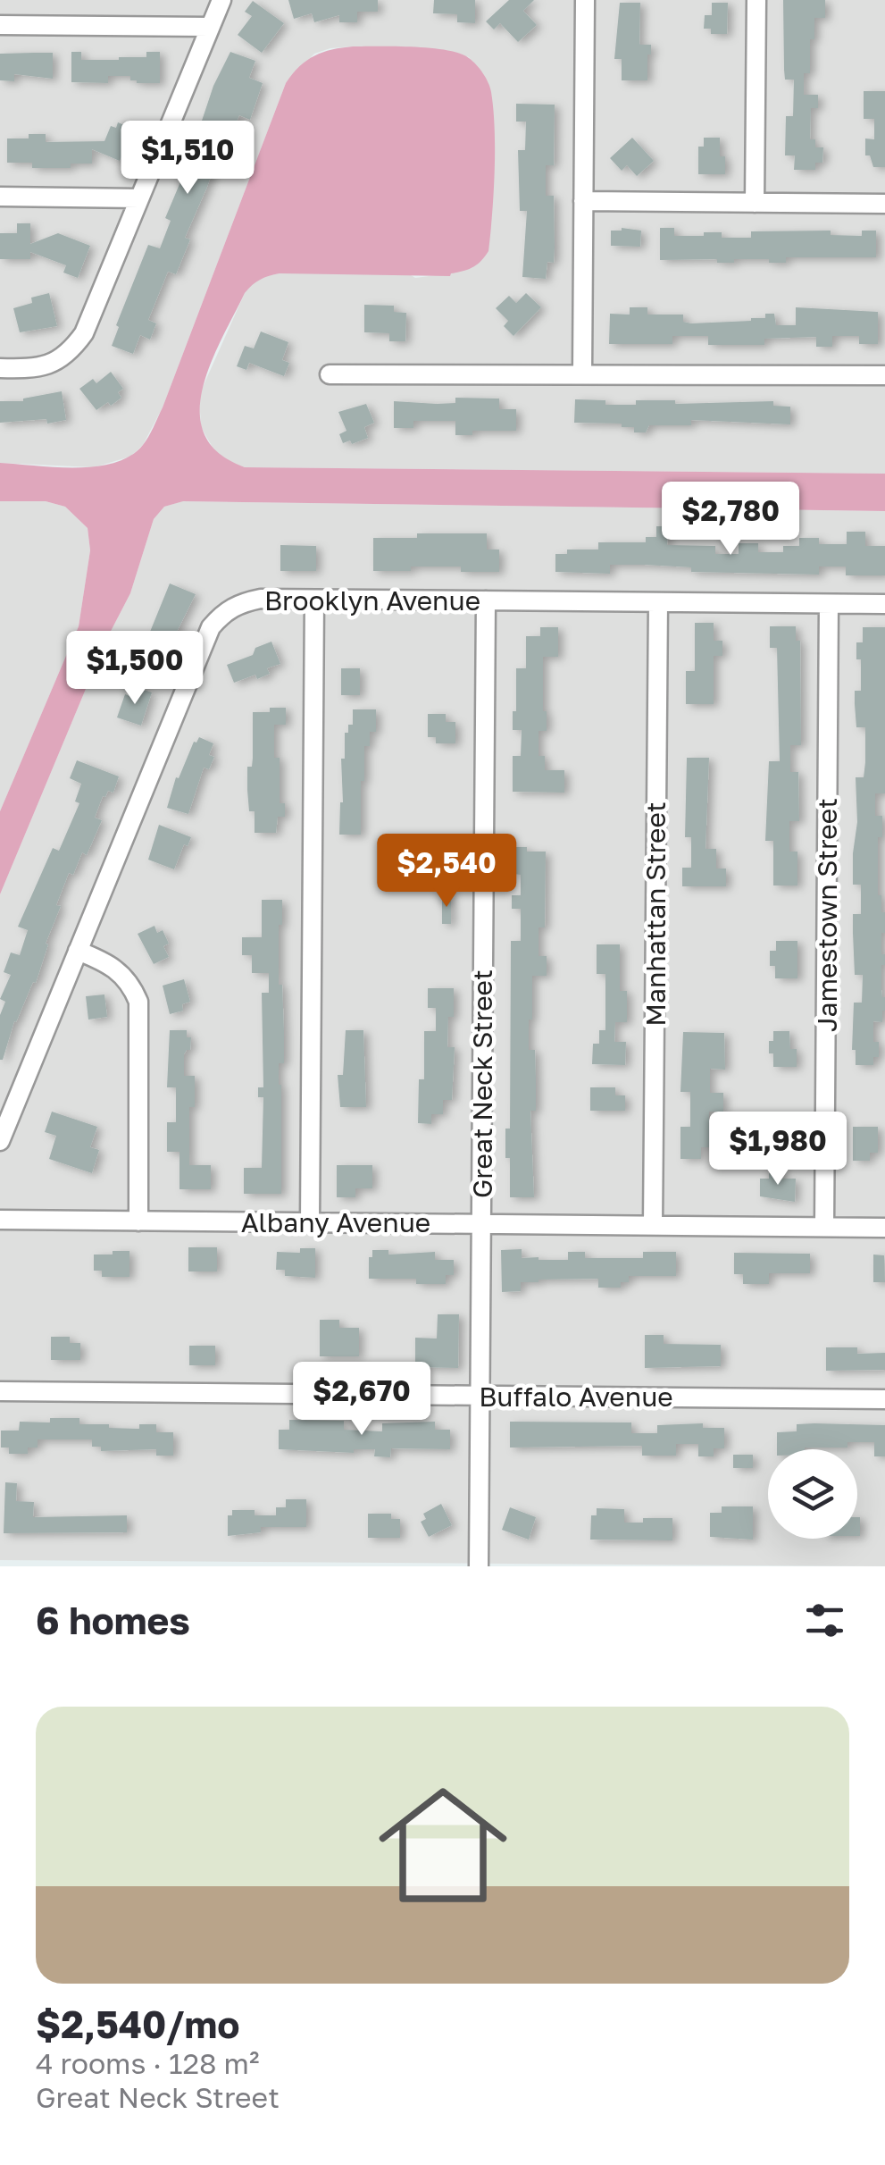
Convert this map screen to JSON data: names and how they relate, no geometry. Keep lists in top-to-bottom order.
{
  "streets": {
    "street": [
      "Brooklyn Avenue",
      "Manhattan Street",
      "Jamestown Street",
      "Great Neck Street",
      "Albany Avenue",
      "Buffalo Avenue"
    ]
  },
  "crossings": [
    ["Brooklyn Avenue", "Manhattan Street"],
    ["Brooklyn Avenue", "Jamestown Street"],
    ["Brooklyn Avenue", "Great Neck Street"],
    ["Manhattan Street", "Albany Avenue"],
    ["Jamestown Street", "Albany Avenue"],
    ["Great Neck Street", "Albany Avenue"],
    ["Great Neck Street", "Buffalo Avenue"]
  ],
  "page": {
    "price": [
      "$1,510",
      "$2,780",
      "$1,500",
      "$2,540",
      "$1,980",
      "$2,670"
    ],
    "heading": "6 homes",
    "list": [
      {
        "name": "$2,540/mo",
        "note": "4 rooms · 128 m² · Great Neck Street"
      }
    ]
  }
}
